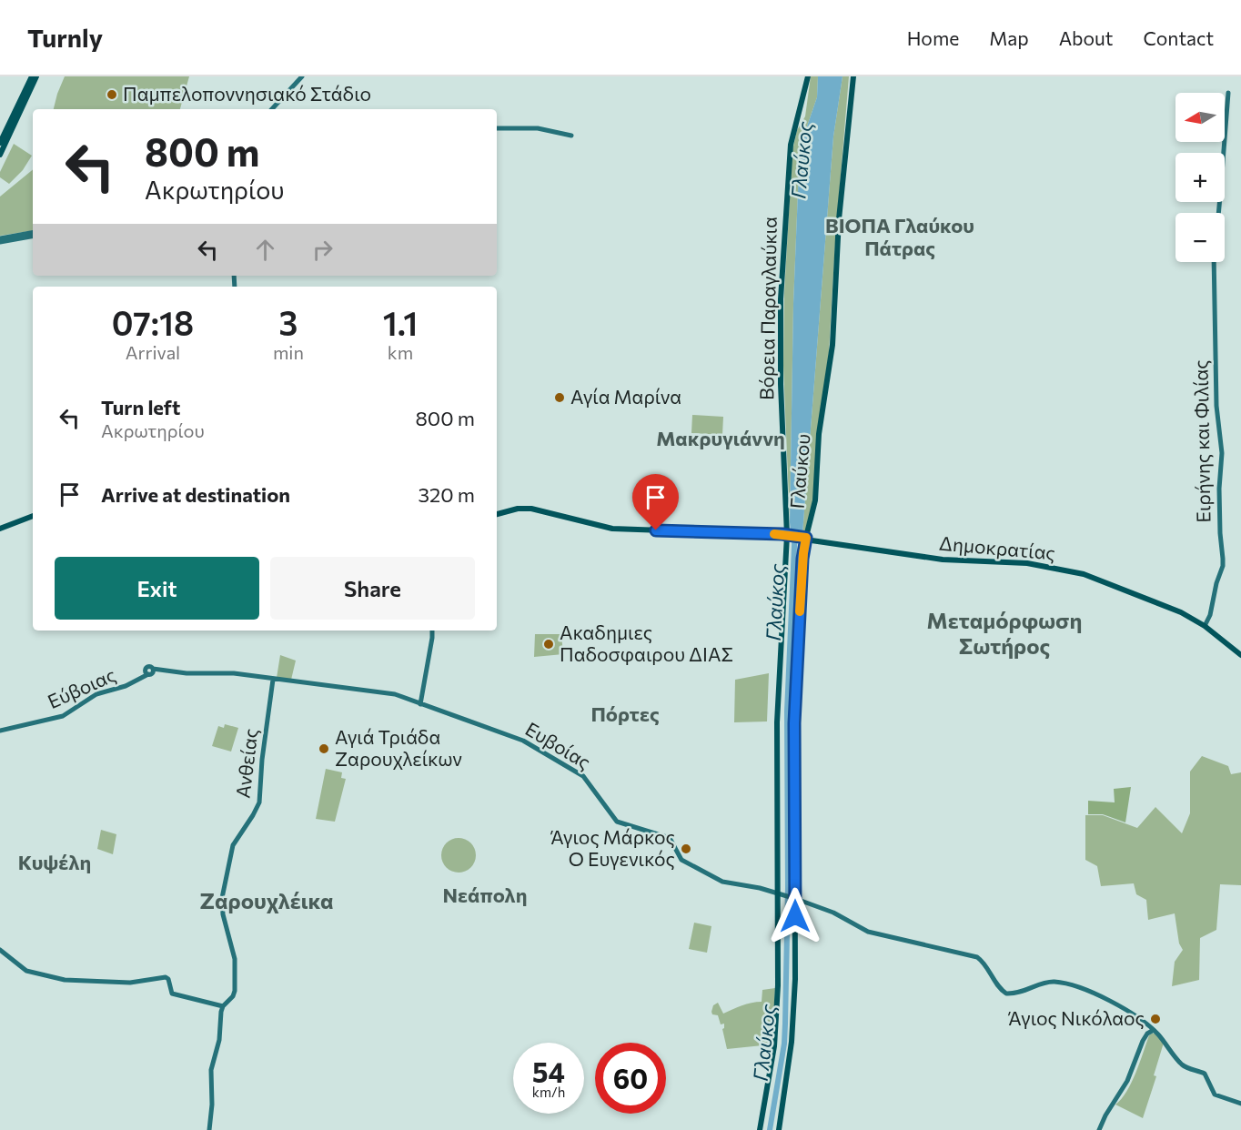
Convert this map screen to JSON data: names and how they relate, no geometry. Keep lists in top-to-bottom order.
{
  "streets": {
    "main road": [
      "Βόρεια Παραγλαύκια",
      "Ειρήνης και Φιλίας",
      "Γλαύκου",
      "Δημοκρατίας",
      "Εύβοιας",
      "Ευβοίας",
      "Ανθείας"
    ]
  },
  "crossings": [
    ["Βόρεια Παραγλαύκια", "Δημοκρατίας"],
    ["Ειρήνης και Φιλίας", "Δημοκρατίας"],
    ["Γλαύκου", "Δημοκρατίας"],
    ["Γλαύκου", "Ευβοίας"],
    ["Εύβοιας", "Ευβοίας"],
    ["Ευβοίας", "Ανθείας"]
  ],
  "districts": [
    "ΒΙΟΠΑ Γλαύκου Πάτρας",
    "Μακρυγιάννη",
    "Μεταμόρφωση Σωτήρος",
    "Πόρτες",
    "Κυψέλη",
    "Νεάπολη",
    "Ζαρουχλέικα"
  ],
  "water": ["Γλαύκος"],
  "places": [
    "Παμπελοποννησιακό Στάδιο",
    "Αγία Μαρίνα",
    "Ακαδημιες Παδοσφαιρου ΔΙΑΣ",
    "Αγιά Τριάδα Ζαρουχλείκων",
    "Άγιος Μάρκος Ο Ευγενικός",
    "Άγιος Νικόλαος"
  ],
  "north": "left",
  "page": {
    "header": "Turnly",
    "nav": [
      "Home",
      "Map",
      "About",
      "Contact"
    ],
    "map_buttons": ["+", "−"],
    "turn": ["800 m", "Ακρωτηρίου"],
    "eta": [
      "07:18",
      "Arrival",
      "3",
      "min",
      "1.1",
      "km"
    ],
    "list": [
      {
        "name": "Turn left",
        "note": "Ακρωτηρίου",
        "value": "800 m"
      },
      {
        "name": "Arrive at destination",
        "value": "320 m"
      }
    ],
    "buttons": ["Exit", "Share"],
    "speed": "54 km/h",
    "limit": "60"
  }
}
